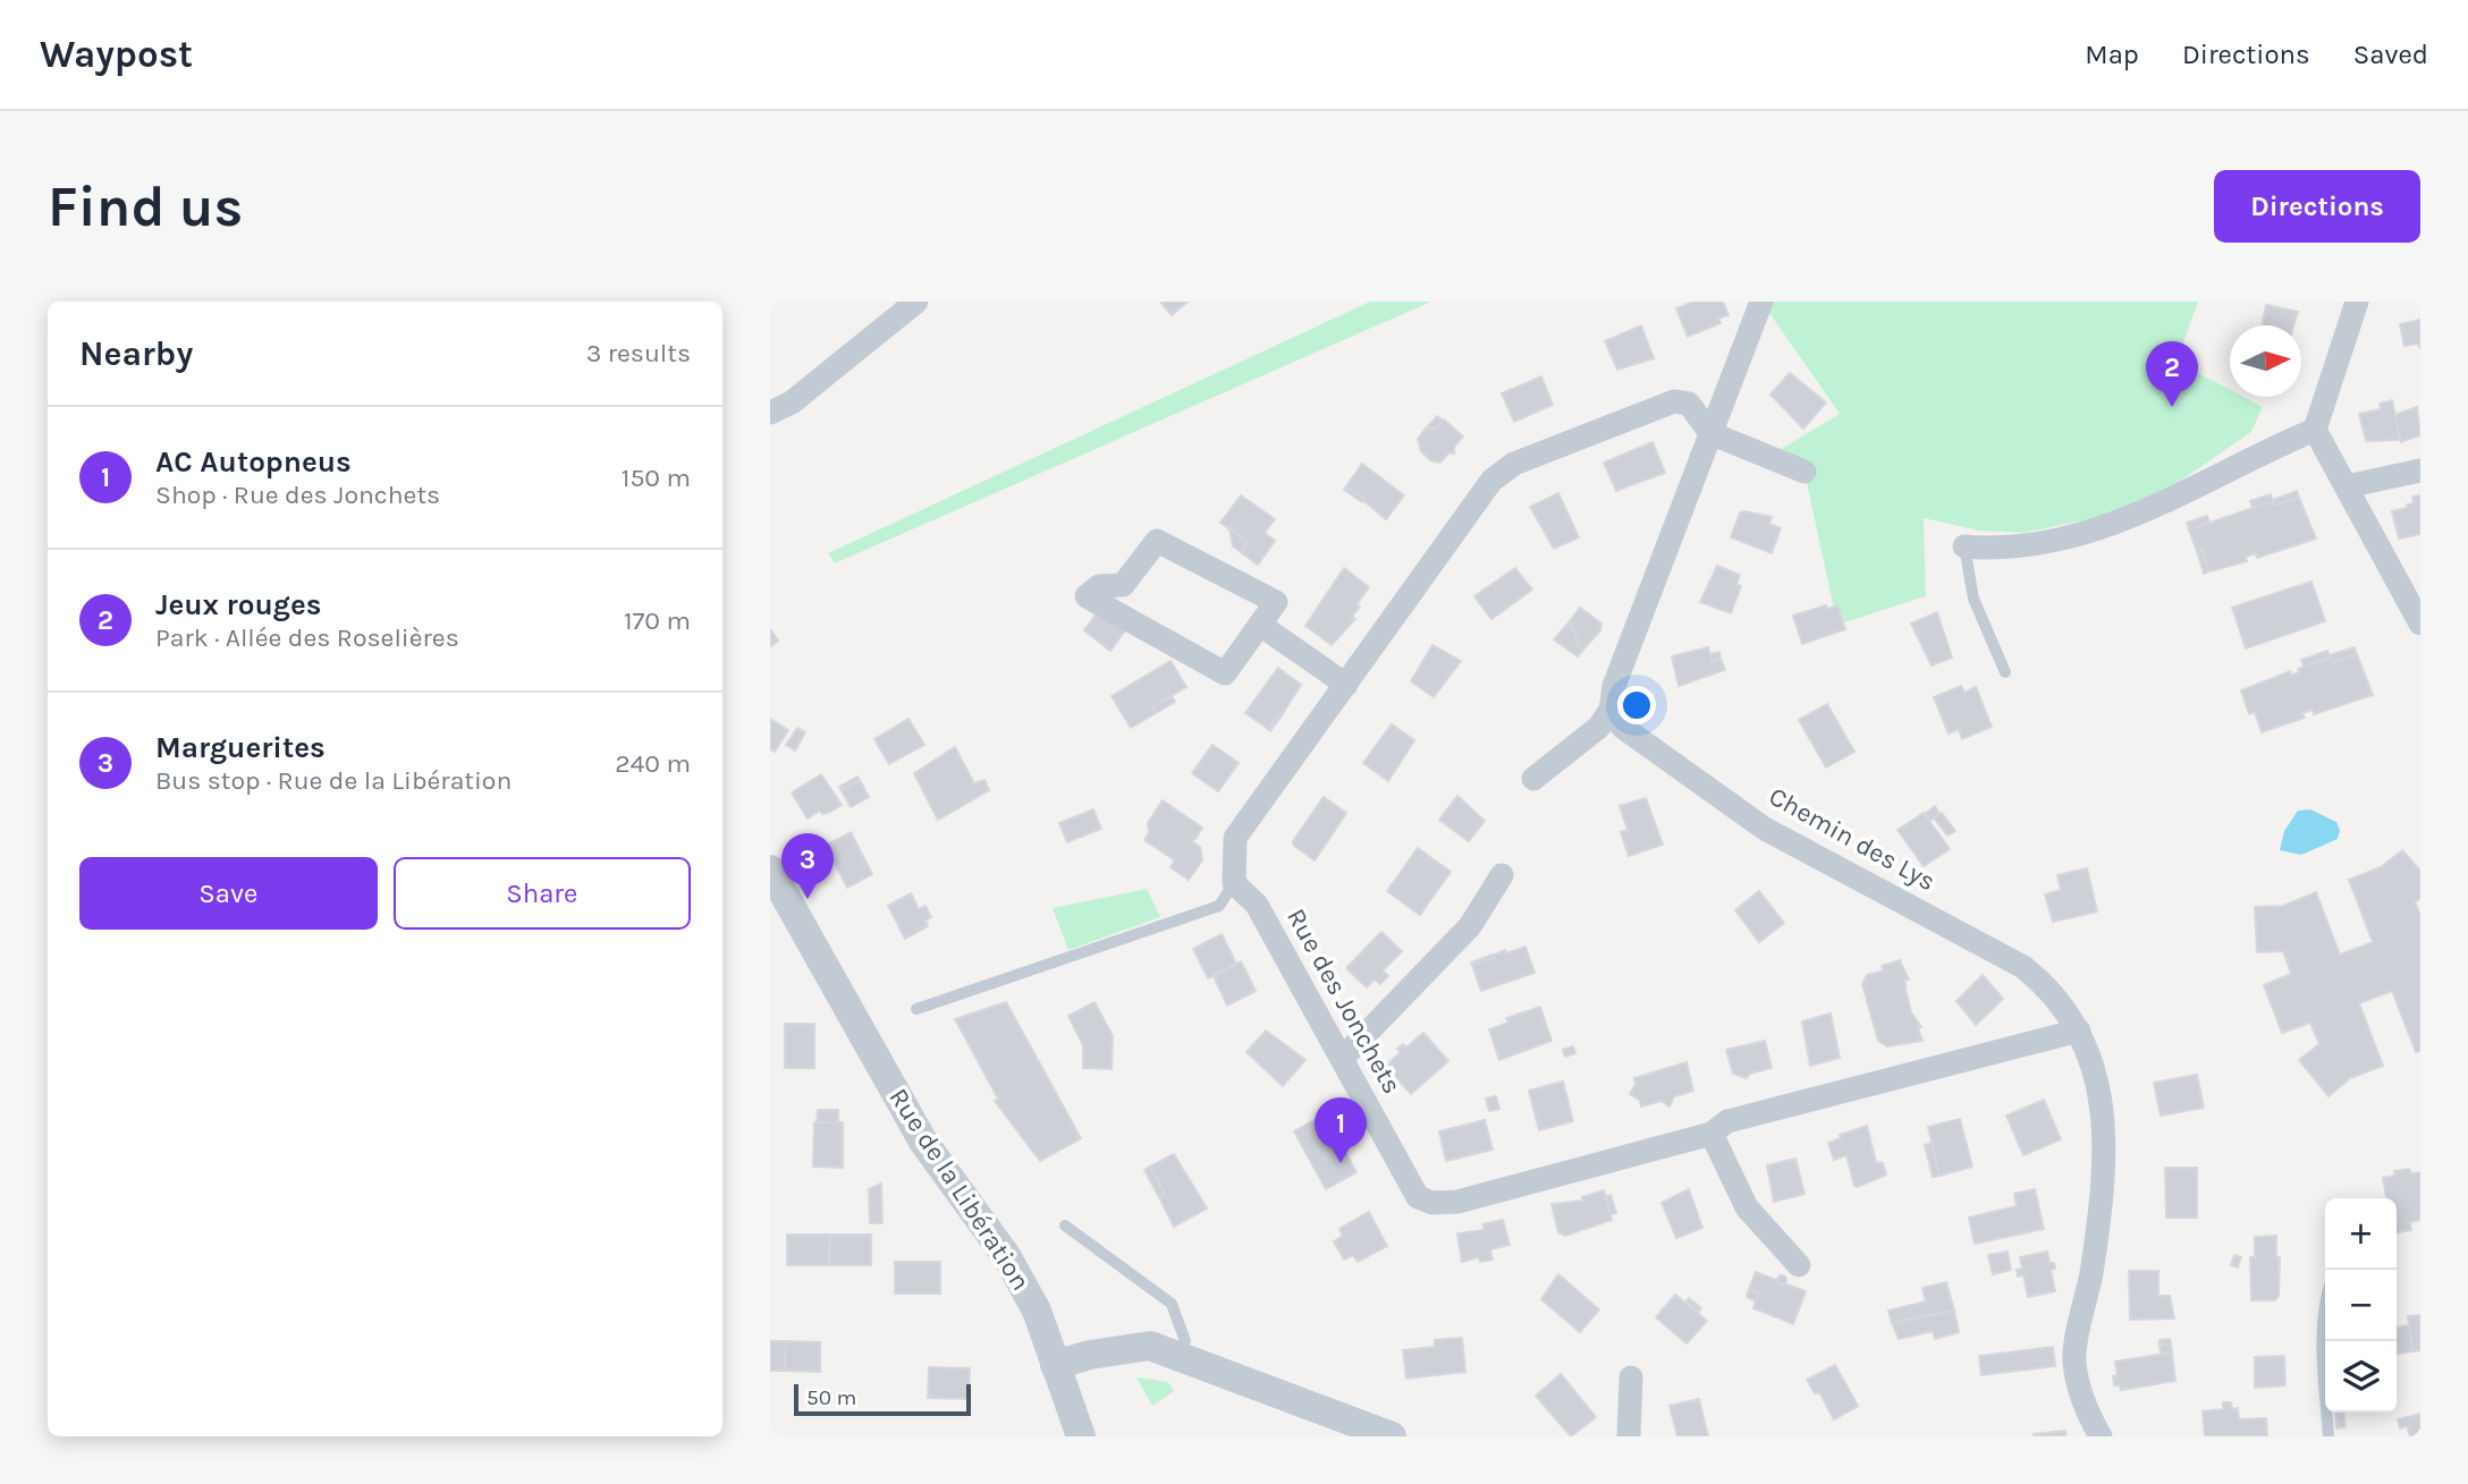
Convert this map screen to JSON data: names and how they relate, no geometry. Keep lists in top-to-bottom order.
{
  "streets": {
    "street": ["Chemin des Lys", "Rue des Jonchets", "Rue de la Libération"]
  },
  "crossings": [
    ["Chemin des Lys", "Rue des Jonchets"]
  ],
  "scale_bar": "50 m",
  "north": "right",
  "page": {
    "header": "Waypost",
    "nav": ["Map", "Directions", "Saved"],
    "buttons": [
      "Directions",
      ["Save", "Share"]
    ],
    "title": "Find us",
    "heading": ["Nearby", "3 results"],
    "pins": ["2", "3", "1"],
    "list": [
      {
        "mark": "1",
        "name": "AC Autopneus",
        "note": "Shop · Rue des Jonchets",
        "value": "150 m"
      },
      {
        "mark": "2",
        "name": "Jeux rouges",
        "note": "Park · Allée des Roselières",
        "value": "170 m"
      },
      {
        "mark": "3",
        "name": "Marguerites",
        "note": "Bus stop · Rue de la Libération",
        "value": "240 m"
      }
    ],
    "map_buttons": ["+", "−"],
    "scale": "50 m"
  }
}
